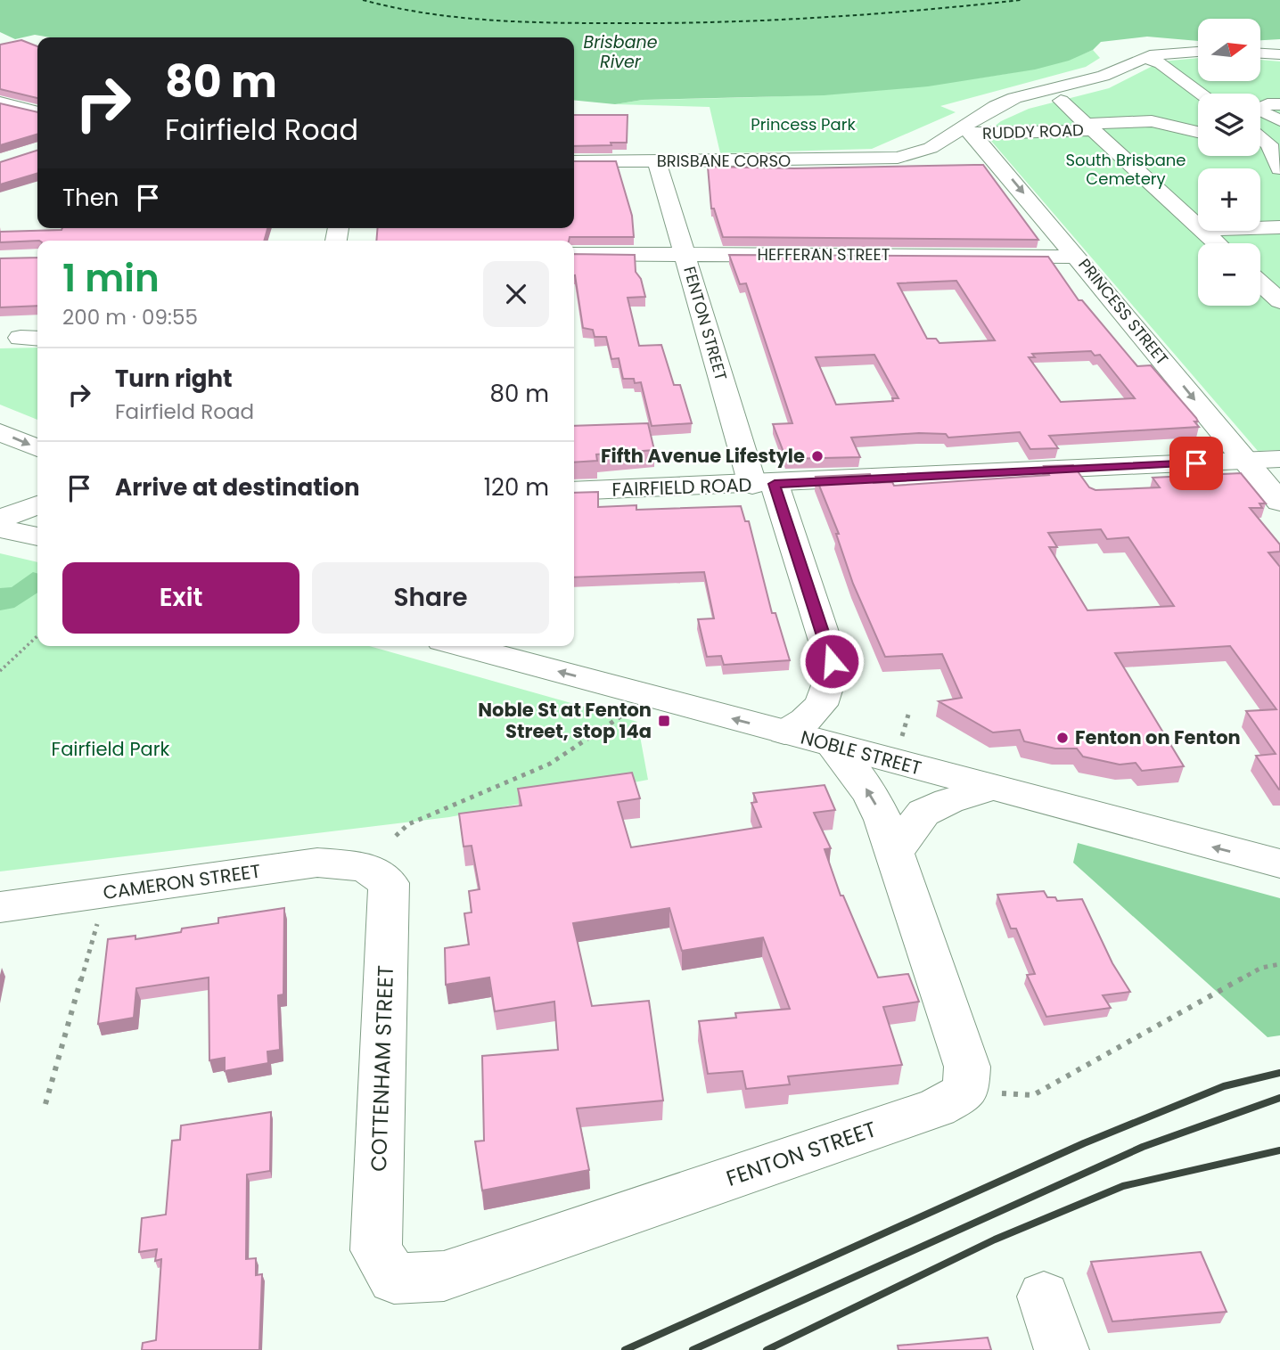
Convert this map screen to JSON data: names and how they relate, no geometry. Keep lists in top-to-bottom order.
{
  "streets": {
    "street": [
      "RUDDY ROAD",
      "BRISBANE CORSO",
      "HEFFERAN STREET",
      "PRINCESS STREET",
      "FENTON STREET",
      "FAIRFIELD ROAD",
      "NOBLE STREET",
      "CAMERON STREET",
      "COTTENHAM STREET"
    ]
  },
  "crossings": [
    ["RUDDY ROAD", "PRINCESS STREET"],
    ["BRISBANE CORSO", "FENTON STREET"],
    ["HEFFERAN STREET", "PRINCESS STREET"],
    ["HEFFERAN STREET", "FENTON STREET"],
    ["PRINCESS STREET", "FAIRFIELD ROAD"],
    ["FENTON STREET", "FAIRFIELD ROAD"],
    ["FENTON STREET", "NOBLE STREET"],
    ["FENTON STREET", "COTTENHAM STREET"],
    ["CAMERON STREET", "COTTENHAM STREET"]
  ],
  "one_way": ["NOBLE STREET"],
  "water": ["Brisbane River"],
  "parks": ["Princess Park", "South Brisbane Cemetery", "Fairfield Park"],
  "places": {
    "other": ["Fifth Avenue Lifestyle", "Fenton on Fenton"],
    "transit": ["Noble St at Fenton Street, stop 14a"]
  },
  "north": "right",
  "page": {
    "map_buttons": ["+", "−"],
    "turn": ["80 m", "Fairfield Road"],
    "then": "Then",
    "heading": ["1 min", "200 m · 09:55"],
    "list": [
      {
        "name": "Turn right",
        "note": "Fairfield Road",
        "value": "80 m"
      },
      {
        "name": "Arrive at destination",
        "value": "120 m"
      }
    ],
    "buttons": ["Exit", "Share"]
  }
}
